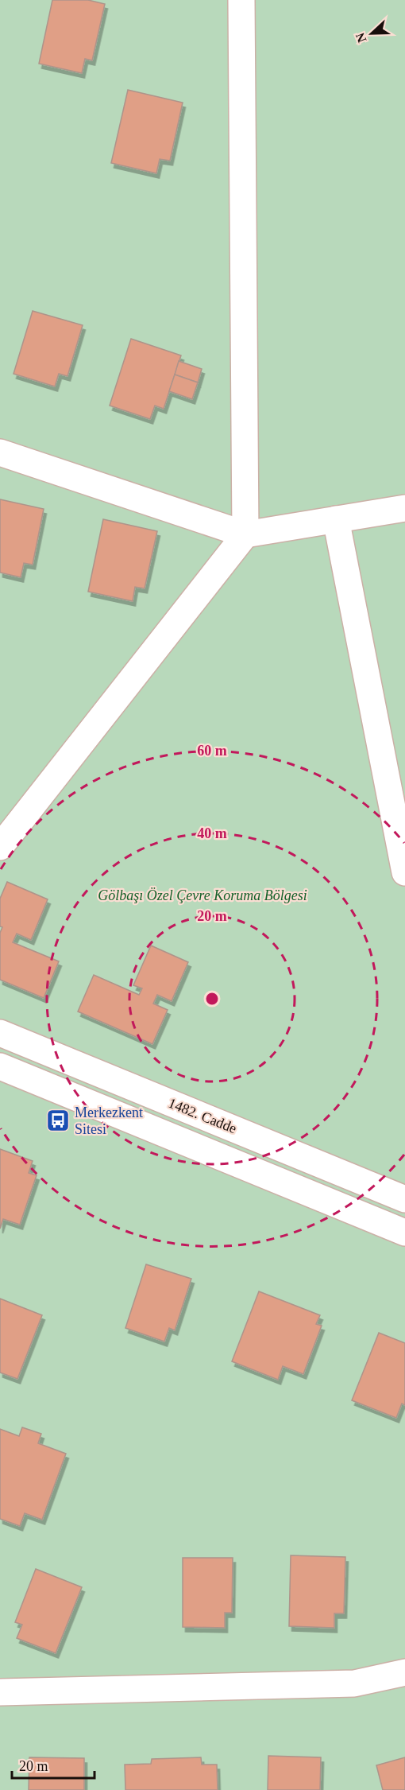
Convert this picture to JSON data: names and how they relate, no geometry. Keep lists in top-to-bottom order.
{
  "streets": {
    "street": ["1482. Cadde"]
  },
  "parks": ["Gölbaşı Özel Çevre Koruma Bölgesi"],
  "places": {
    "bus stop": ["Merkezkent Sitesi"]
  },
  "scale_bar": "20 m",
  "north": "left",
  "rings": ["60 m", "40 m", "20 m"]
}
